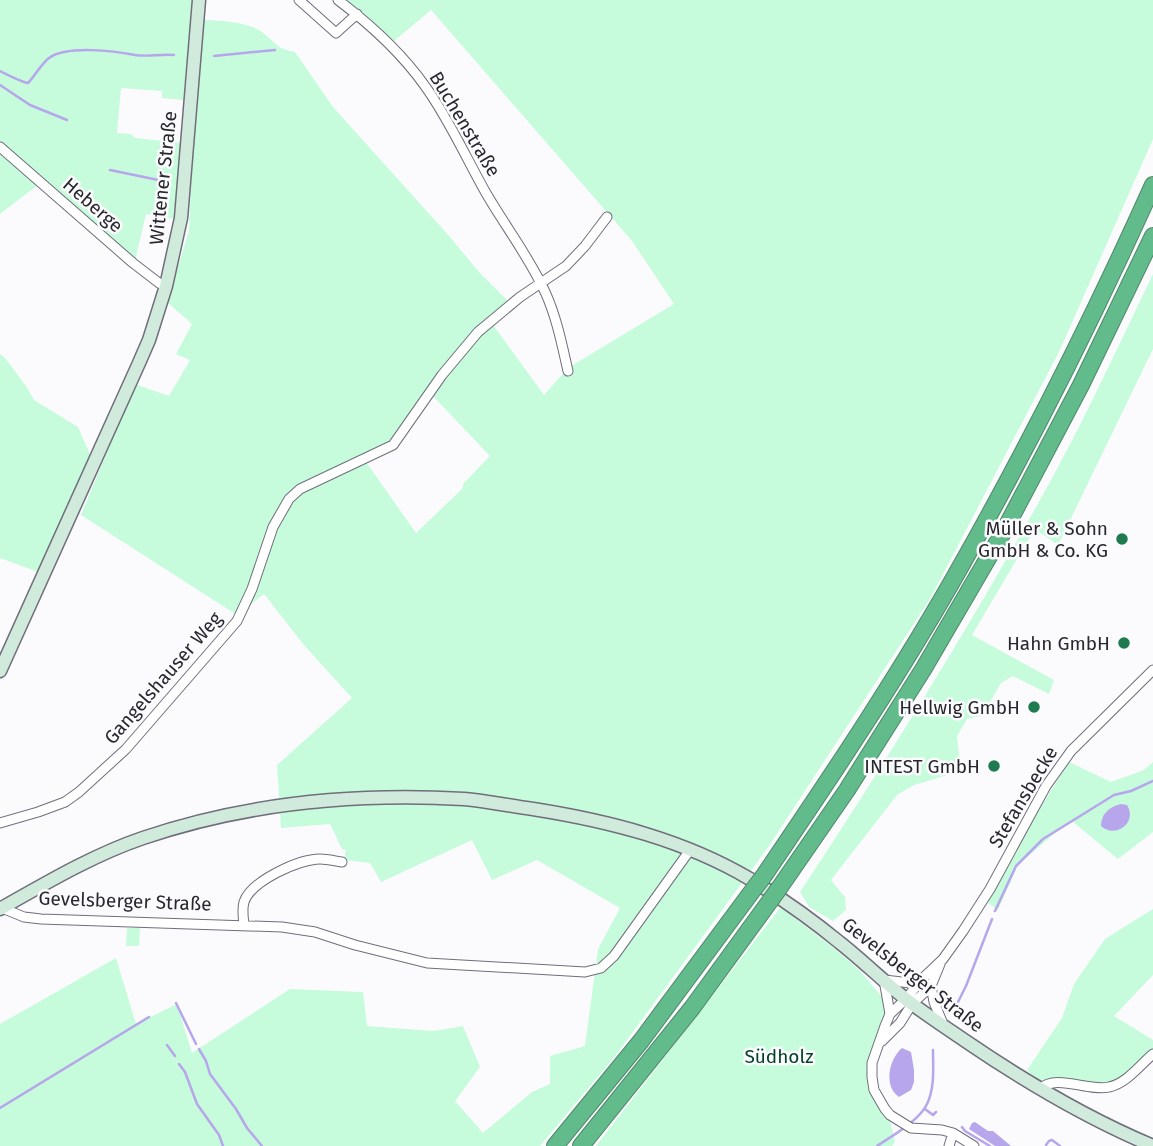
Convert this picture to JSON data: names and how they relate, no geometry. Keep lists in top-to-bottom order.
{
  "streets": {
    "main road": ["Wittener Straße", "Gevelsberger Straße"],
    "street": [
      "Buchenstraße",
      "Heberge",
      "Gangelshauser Weg",
      "Stefansbecke"
    ]
  },
  "crossings": [
    ["Buchenstraße", "Gangelshauser Weg"],
    ["Wittener Straße", "Heberge"],
    ["Stefansbecke", "Gevelsberger Straße"]
  ],
  "parks": ["Südholz"],
  "places": [
    "Müller & Sohn GmbH & Co. KG",
    "Hahn GmbH",
    "Hellwig GmbH",
    "INTEST GmbH"
  ]
}
